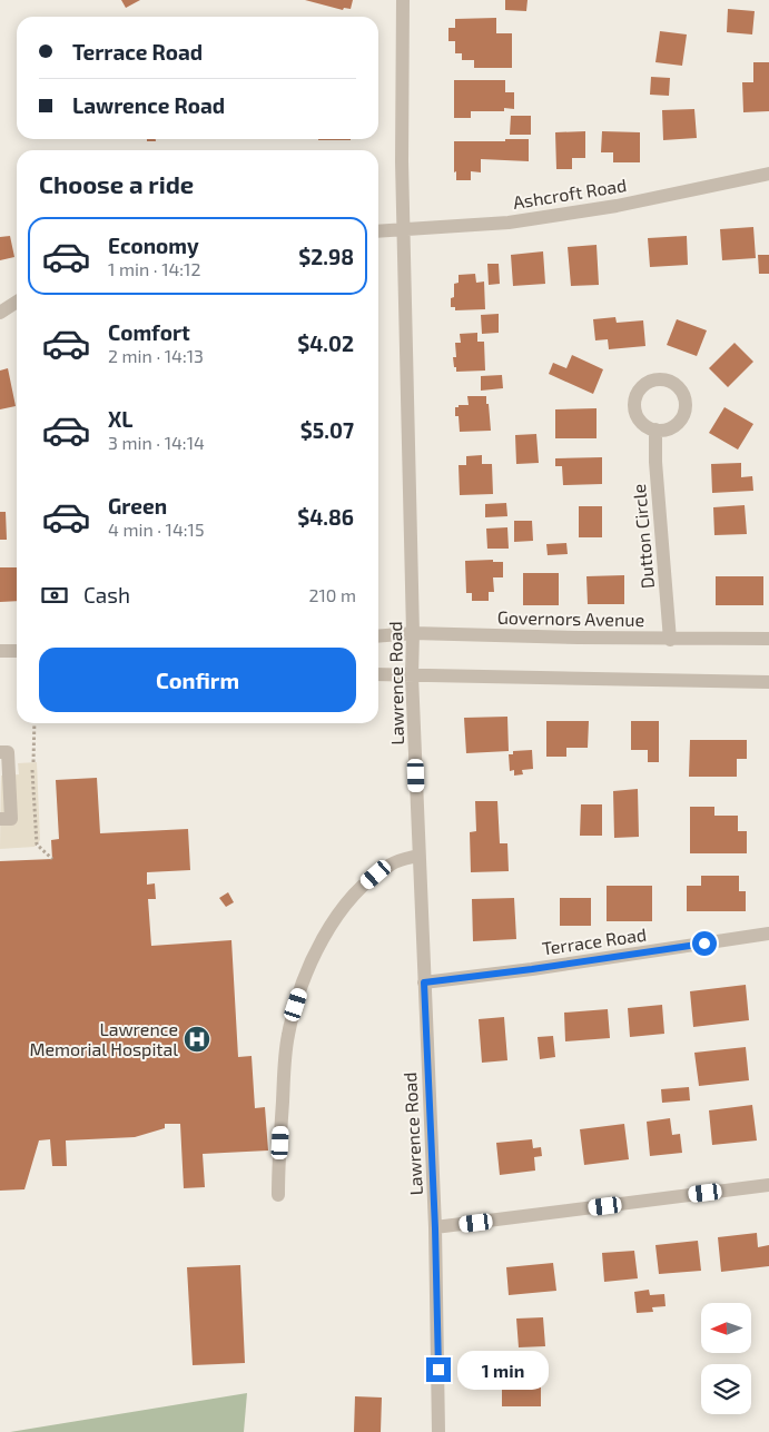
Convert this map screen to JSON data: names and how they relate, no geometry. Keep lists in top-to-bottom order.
{
  "streets": {
    "street": [
      "Ashcroft Road",
      "Dutton Circle",
      "Governors Avenue",
      "Lawrence Road",
      "Terrace Road"
    ]
  },
  "crossings": [
    ["Ashcroft Road", "Lawrence Road"],
    ["Dutton Circle", "Governors Avenue"],
    ["Governors Avenue", "Lawrence Road"],
    ["Lawrence Road", "Terrace Road"]
  ],
  "places": {
    "hospital": ["Lawrence Memorial Hospital"]
  },
  "north": "left",
  "page": {
    "banner": ["Terrace Road", "Lawrence Road"],
    "heading": "Choose a ride",
    "list": [
      {
        "name": "Economy",
        "note": "1 min · 14:12",
        "value": "$2.98"
      },
      {
        "name": "Comfort",
        "note": "2 min · 14:13",
        "value": "$4.02"
      },
      {
        "name": "XL",
        "note": "3 min · 14:14",
        "value": "$5.07"
      },
      {
        "name": "Green",
        "note": "4 min · 14:15",
        "value": "$4.86"
      }
    ],
    "pay": ["Cash", "210 m"],
    "buttons": "Confirm",
    "bubble": "1 min"
  }
}
